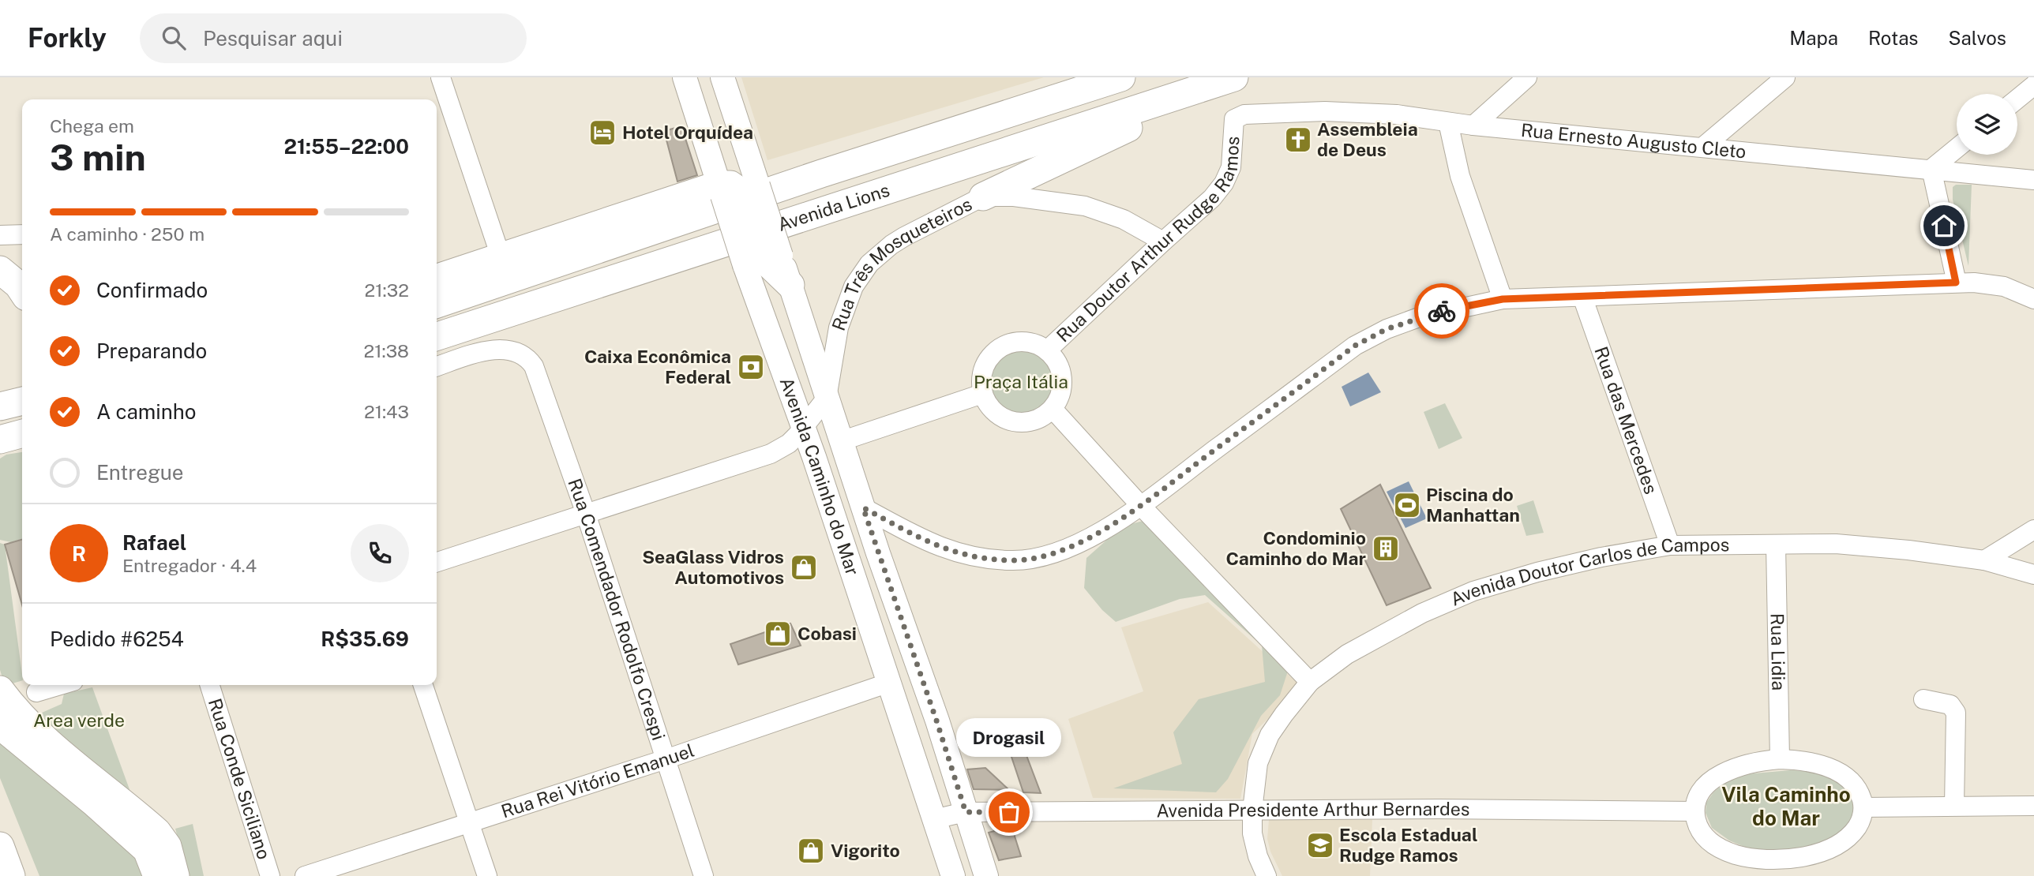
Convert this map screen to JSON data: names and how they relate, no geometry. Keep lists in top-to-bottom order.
{
  "streets": {
    "highway": ["Avenida Lions"],
    "main road": ["Avenida Caminho do Mar"],
    "street": [
      "Rua Ernesto Augusto Cleto",
      "Rua Doutor Arthur Rudge Ramos",
      "Rua Três Mosqueteiros",
      "Rua das Mercedes",
      "Avenida Doutor Carlos de Campos",
      "Rua Comendador Rodolfo Crespi",
      "Rua Lidia",
      "Rua Conde Siciliano",
      "Rua Rei Vitório Emanuel",
      "Avenida Presidente Arthur Bernardes"
    ]
  },
  "crossings": [
    ["Rua Ernesto Augusto Cleto", "Rua Doutor Arthur Rudge Ramos"],
    ["Rua Doutor Arthur Rudge Ramos", "Rua Três Mosqueteiros"],
    ["Rua Três Mosqueteiros", "Avenida Caminho do Mar"],
    ["Rua das Mercedes", "Avenida Doutor Carlos de Campos"],
    ["Avenida Caminho do Mar", "Rua Rei Vitório Emanuel"],
    ["Avenida Caminho do Mar", "Avenida Presidente Arthur Bernardes"],
    ["Avenida Doutor Carlos de Campos", "Rua Lidia"],
    ["Avenida Doutor Carlos de Campos", "Avenida Presidente Arthur Bernardes"],
    ["Rua Comendador Rodolfo Crespi", "Rua Rei Vitório Emanuel"],
    ["Rua Lidia", "Avenida Presidente Arthur Bernardes"]
  ],
  "districts": ["Vila Caminho do Mar"],
  "parks": ["Praça Itália", "Area verde"],
  "places": {
    "hotel": ["Hotel Orquídea"],
    "church": ["Assembleia de Deus"],
    "bank": ["Caixa Econômica Federal"],
    "sports": ["Piscina do Manhattan"],
    "building": ["Condominio Caminho do Mar"],
    "shop": ["SeaGlass Vidros Automotivos", "Cobasi", "Vigorito"],
    "other": ["Drogasil"],
    "school or university": ["Escola Estadual Rudge Ramos"]
  },
  "page": {
    "header": "Forkly",
    "search": "Pesquisar aqui",
    "nav": ["Mapa", "Rotas", "Salvos"],
    "heading": ["3 min", "Chega em", "21:55–22:00"],
    "panel": [
      "Rafael",
      "Entregador · 4.4",
      "Pedido #6254",
      "R$35.69"
    ],
    "bar": "A caminho · 250 m",
    "list": [
      ["Confirmado", "21:32"],
      ["Preparando", "21:38"],
      ["A caminho", "21:43"],
      "Entregue"
    ],
    "round": "R",
    "bubble": "Drogasil"
  }
}
